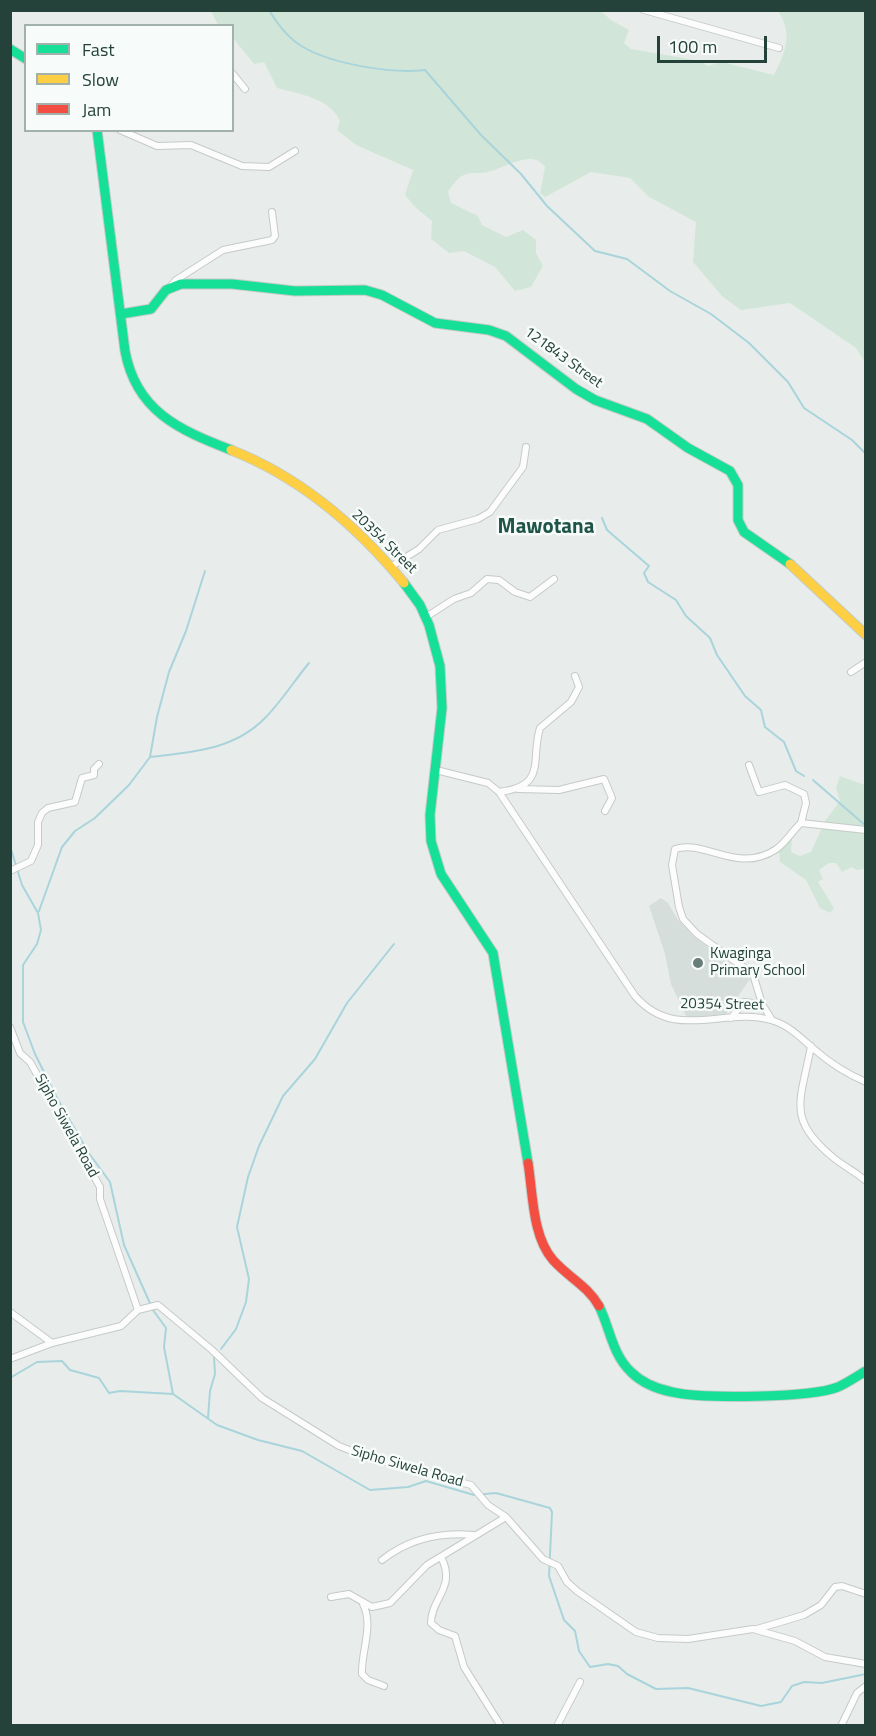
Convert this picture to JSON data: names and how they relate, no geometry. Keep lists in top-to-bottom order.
{
  "streets": {
    "street": ["121843 Street", "20354 Street", "Sipho Siwela Road"]
  },
  "districts": ["Mawotana"],
  "places": ["Kwaginga Primary School"],
  "legend": ["Fast", "Slow", "Jam"],
  "scale_bar": "100 m"
}
